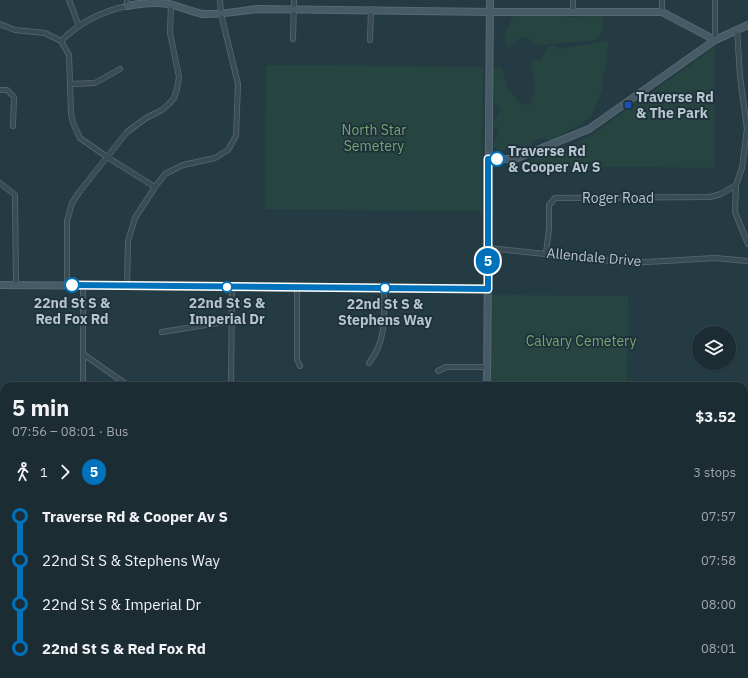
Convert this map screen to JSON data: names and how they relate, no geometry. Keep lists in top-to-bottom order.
{
  "streets": {
    "street": ["Roger Road", "Allendale Drive"]
  },
  "crossings": [
    ["Roger Road", "Allendale Drive"]
  ],
  "parks": ["North Star Semetery", "Calvary Cemetery"],
  "places": {
    "transit": ["Traverse Rd & The Park"],
    "other": [
      "Traverse Rd & Cooper Av S",
      "22nd St S & Red Fox Rd",
      "22nd St S & Imperial Dr",
      "22nd St S & Stephens Way"
    ]
  },
  "lines": ["bus line 5"],
  "page": {
    "on_map": "5",
    "heading": ["5 min", "07:56 – 08:01 · Bus", "$3.52"],
    "legs": ["1", "5", "3 stops"],
    "list": [
      {
        "name": "Traverse Rd & Cooper Av S",
        "value": "07:57"
      },
      {
        "name": "22nd St S & Stephens Way",
        "value": "07:58"
      },
      {
        "name": "22nd St S & Imperial Dr",
        "value": "08:00"
      },
      {
        "name": "22nd St S & Red Fox Rd",
        "value": "08:01"
      }
    ]
  }
}
